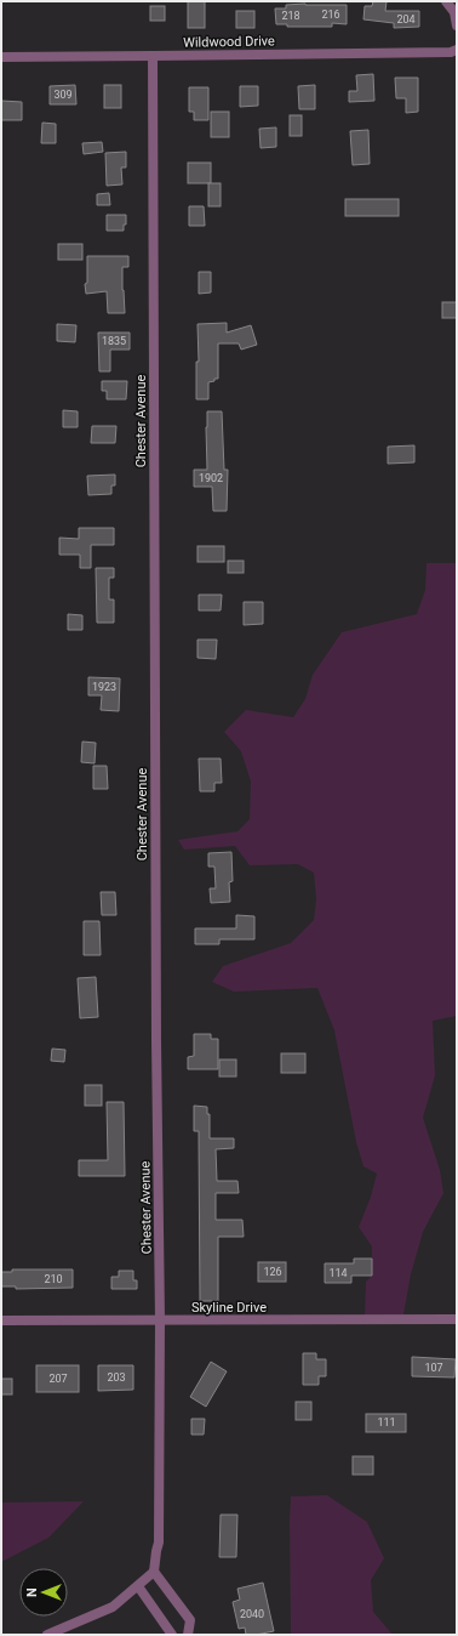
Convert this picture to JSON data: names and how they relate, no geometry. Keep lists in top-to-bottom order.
{
  "streets": {
    "street": ["Wildwood Drive", "Chester Avenue", "Skyline Drive"]
  },
  "crossings": [
    ["Wildwood Drive", "Chester Avenue"],
    ["Chester Avenue", "Skyline Drive"]
  ],
  "house_numbers": [
    "216",
    "218",
    "204",
    "309",
    "1835",
    "1902",
    "1923",
    "126",
    "114",
    "210",
    "107",
    "203",
    "207",
    "111",
    "2040"
  ],
  "north": "left"
}
